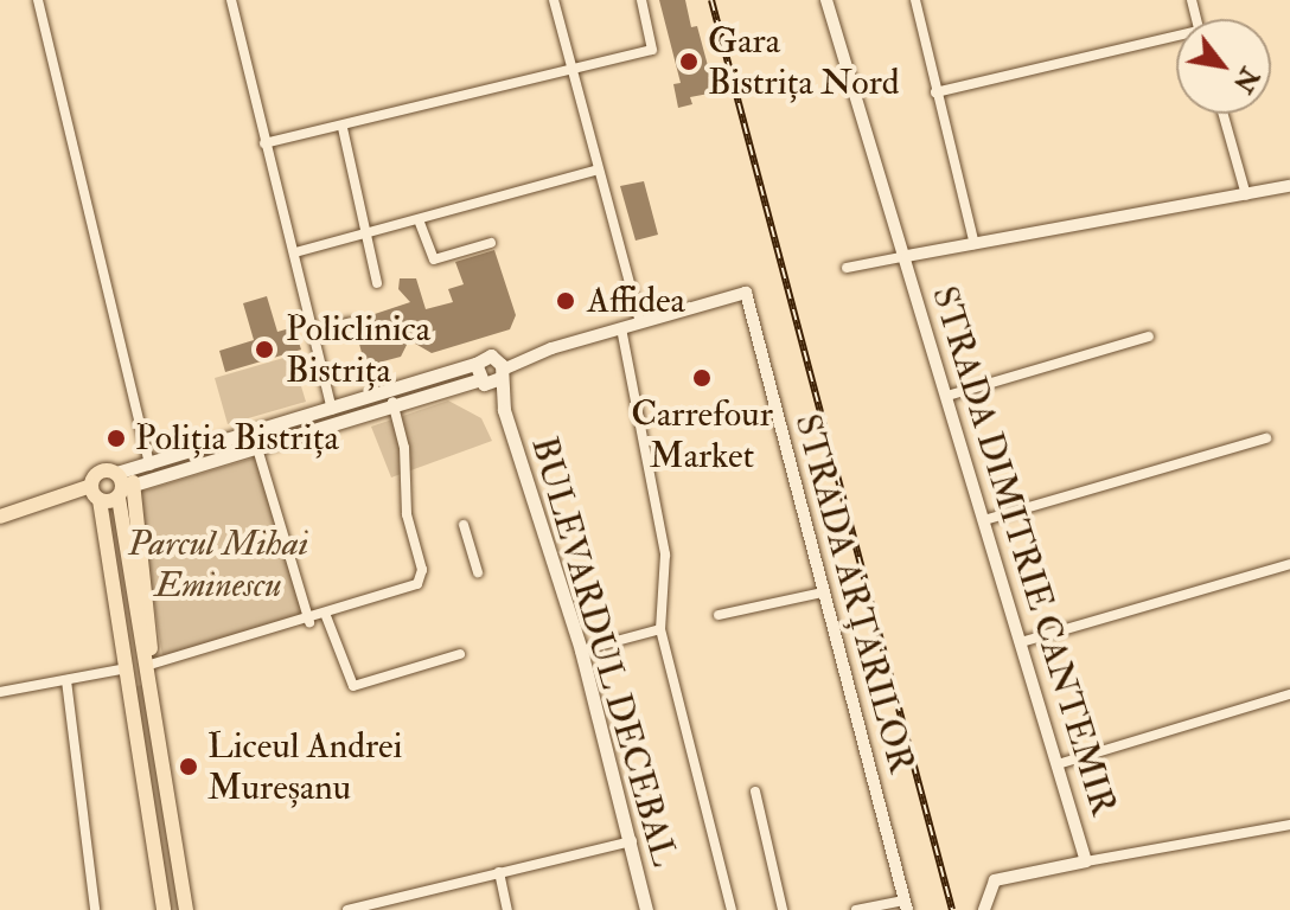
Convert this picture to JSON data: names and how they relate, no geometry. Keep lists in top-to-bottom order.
{
  "streets": {
    "main road": ["BULEVARDUL DECEBAL"],
    "street": ["STRADA DIMITRIE CANTEMIR", "STRADA ARȚARILOR"]
  },
  "parks": ["Parcul Mihai Eminescu"],
  "places": [
    "Gara Bistrița Nord",
    "Affidea",
    "Policlinica Bistrița",
    "Carrefour Market",
    "Poliția Bistrița",
    "Liceul Andrei Mureșanu"
  ],
  "north": "bottom right"
}
